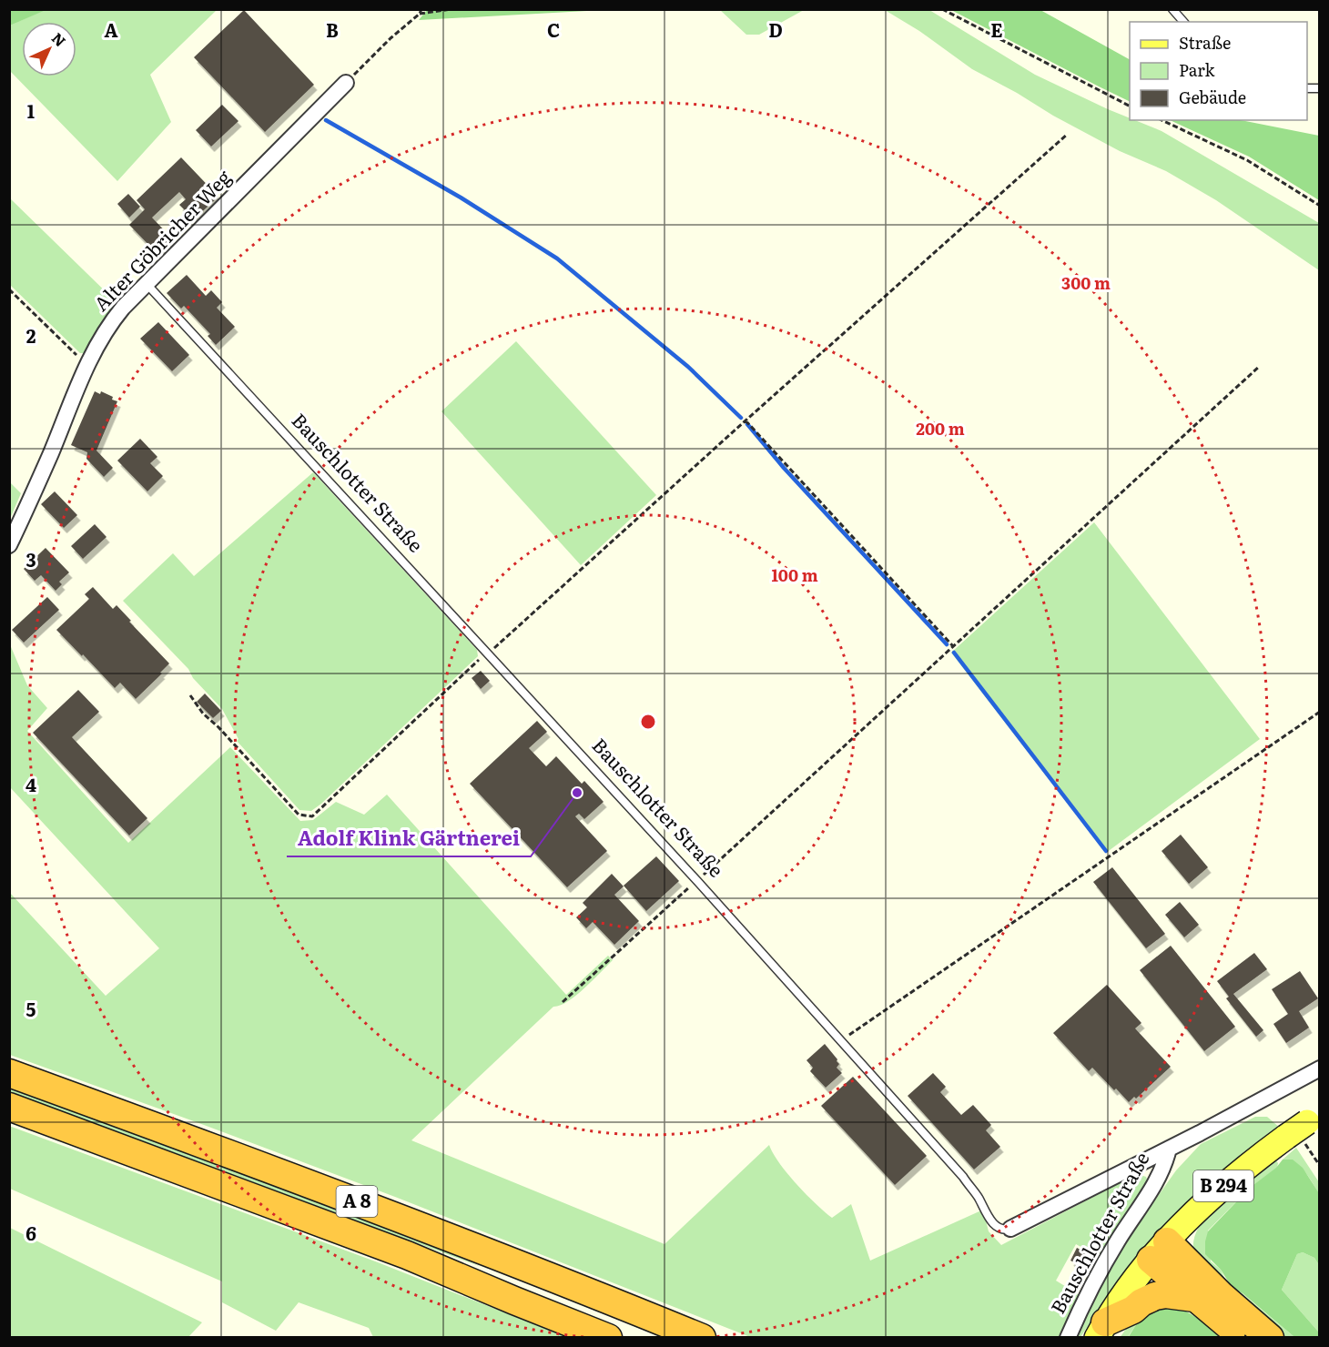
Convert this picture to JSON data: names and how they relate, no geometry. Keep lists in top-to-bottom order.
{
  "streets": {
    "highway": ["A 8"],
    "main road": ["B 294"],
    "street": ["Alter Göbricher Weg", "Bauschlotter Straße"]
  },
  "crossings": [
    ["Alter Göbricher Weg", "Bauschlotter Straße"]
  ],
  "places": ["Adolf Klink Gärtnerei"],
  "legend": ["Straße", "Park", "Gebäude"],
  "north": "top right",
  "grid": {
    "columns": [
      "A",
      "B",
      "C",
      "D",
      "E"
    ],
    "rows": [
      "1",
      "2",
      "3",
      "4",
      "5",
      "6"
    ]
  },
  "rings": ["300 m", "200 m", "100 m"]
}
